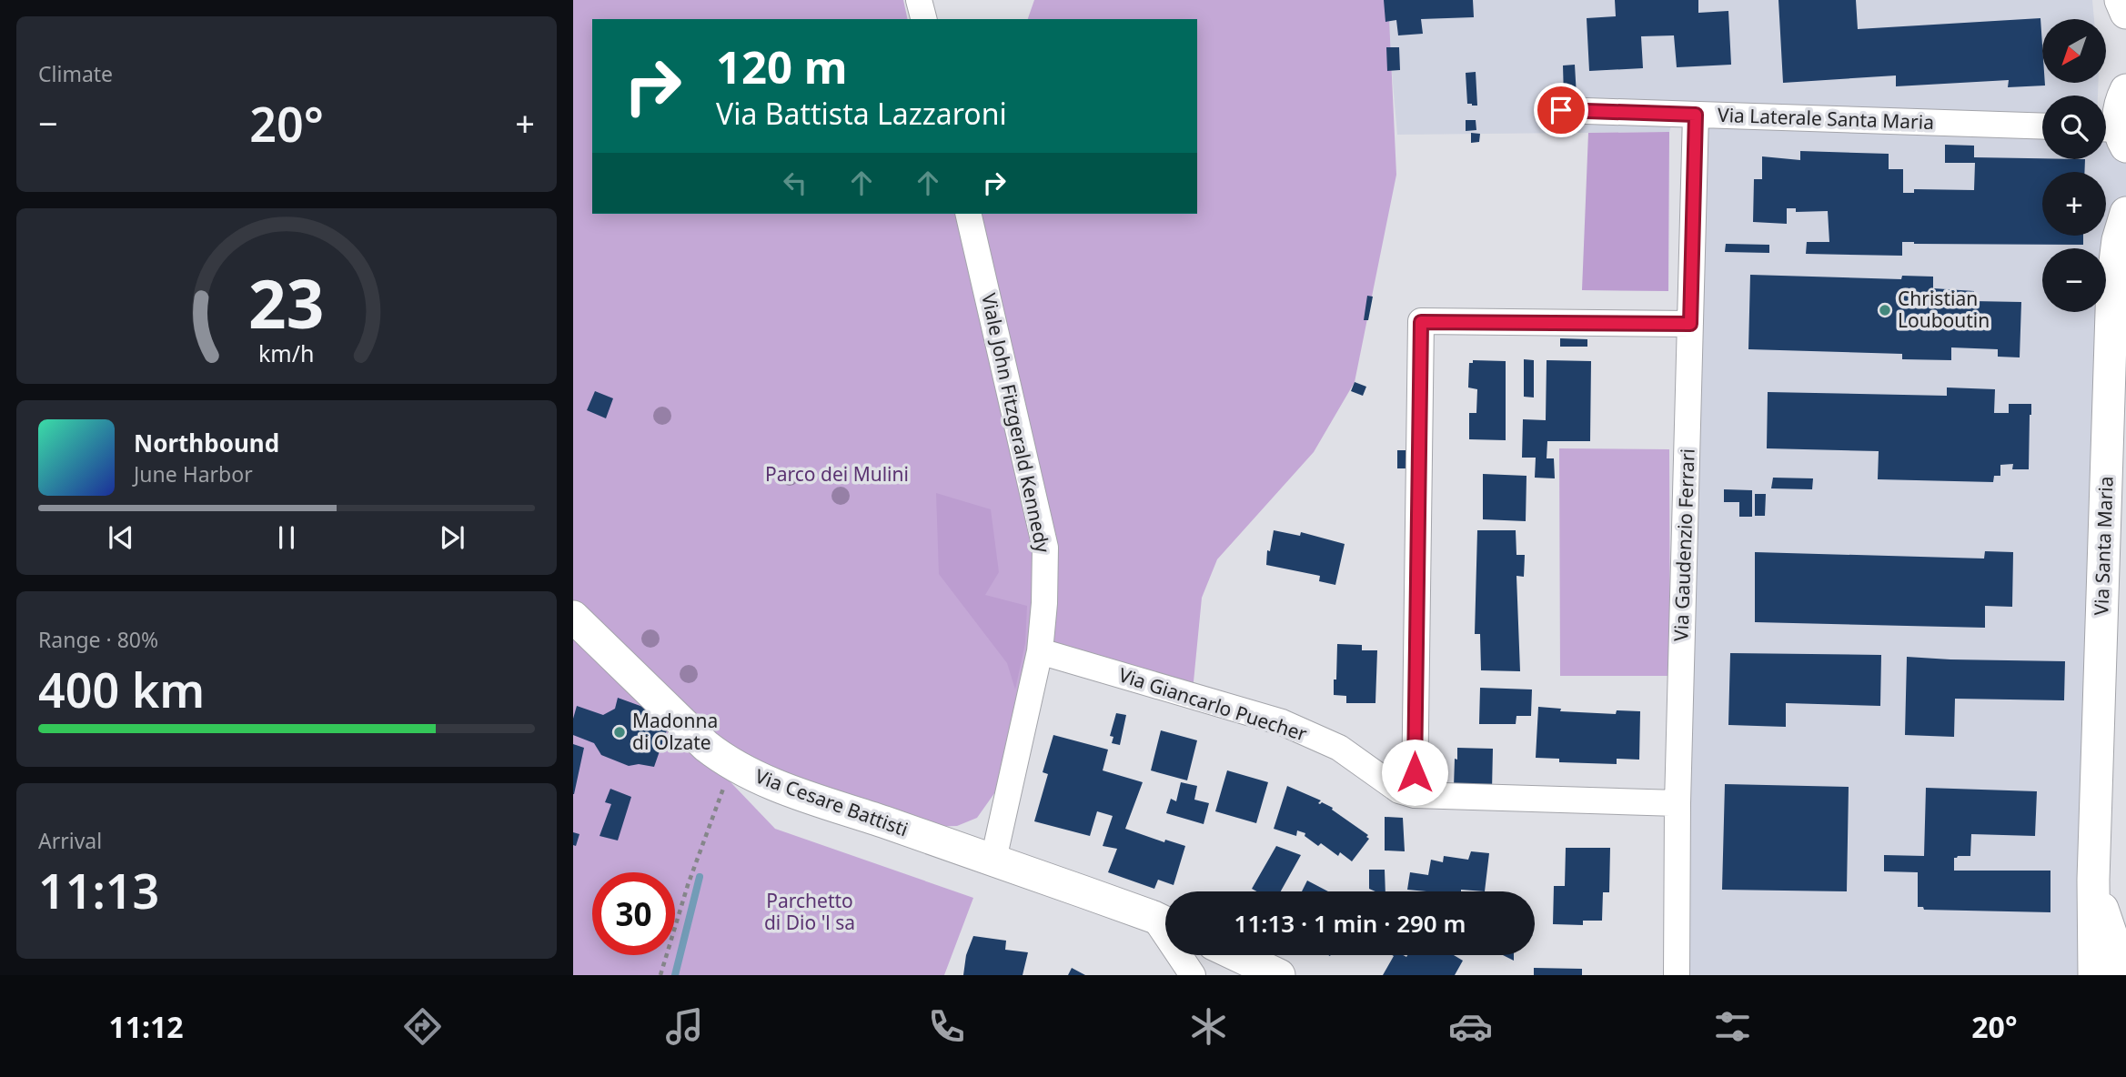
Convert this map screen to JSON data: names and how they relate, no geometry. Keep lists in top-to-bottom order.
{
  "streets": {
    "street": [
      "Via Laterale Santa Maria",
      "Viale John Fitzgerald Kennedy",
      "Via Gaudenzio Ferrari",
      "Via Santa Maria",
      "Via Giancarlo Puecher",
      "Via Cesare Battisti"
    ]
  },
  "crossings": [
    ["Via Laterale Santa Maria", "Via Gaudenzio Ferrari"],
    ["Viale John Fitzgerald Kennedy", "Via Giancarlo Puecher"],
    ["Viale John Fitzgerald Kennedy", "Via Cesare Battisti"],
    ["Via Gaudenzio Ferrari", "Via Giancarlo Puecher"]
  ],
  "parks": ["Parco dei Mulini", "Parchetto di Dio 'l sa"],
  "places": ["Christian Louboutin", "Madonna di Olzate"],
  "north": "bottom left",
  "page": {
    "tile": [
      "Climate",
      ["Range · 80%", "400 km"],
      ["Arrival", "11:13"]
    ],
    "map_buttons": ["+", "−"],
    "turn": ["120 m", "Via Battista Lazzaroni"],
    "heat": ["−", "20°", "+"],
    "song": ["Northbound", "June Harbor"],
    "limit": "30",
    "trip": "11:13 · 1 min · 290 m",
    "tabs": ["11:12", "20°"],
    "gauge": ["23", "km/h"]
  }
}
